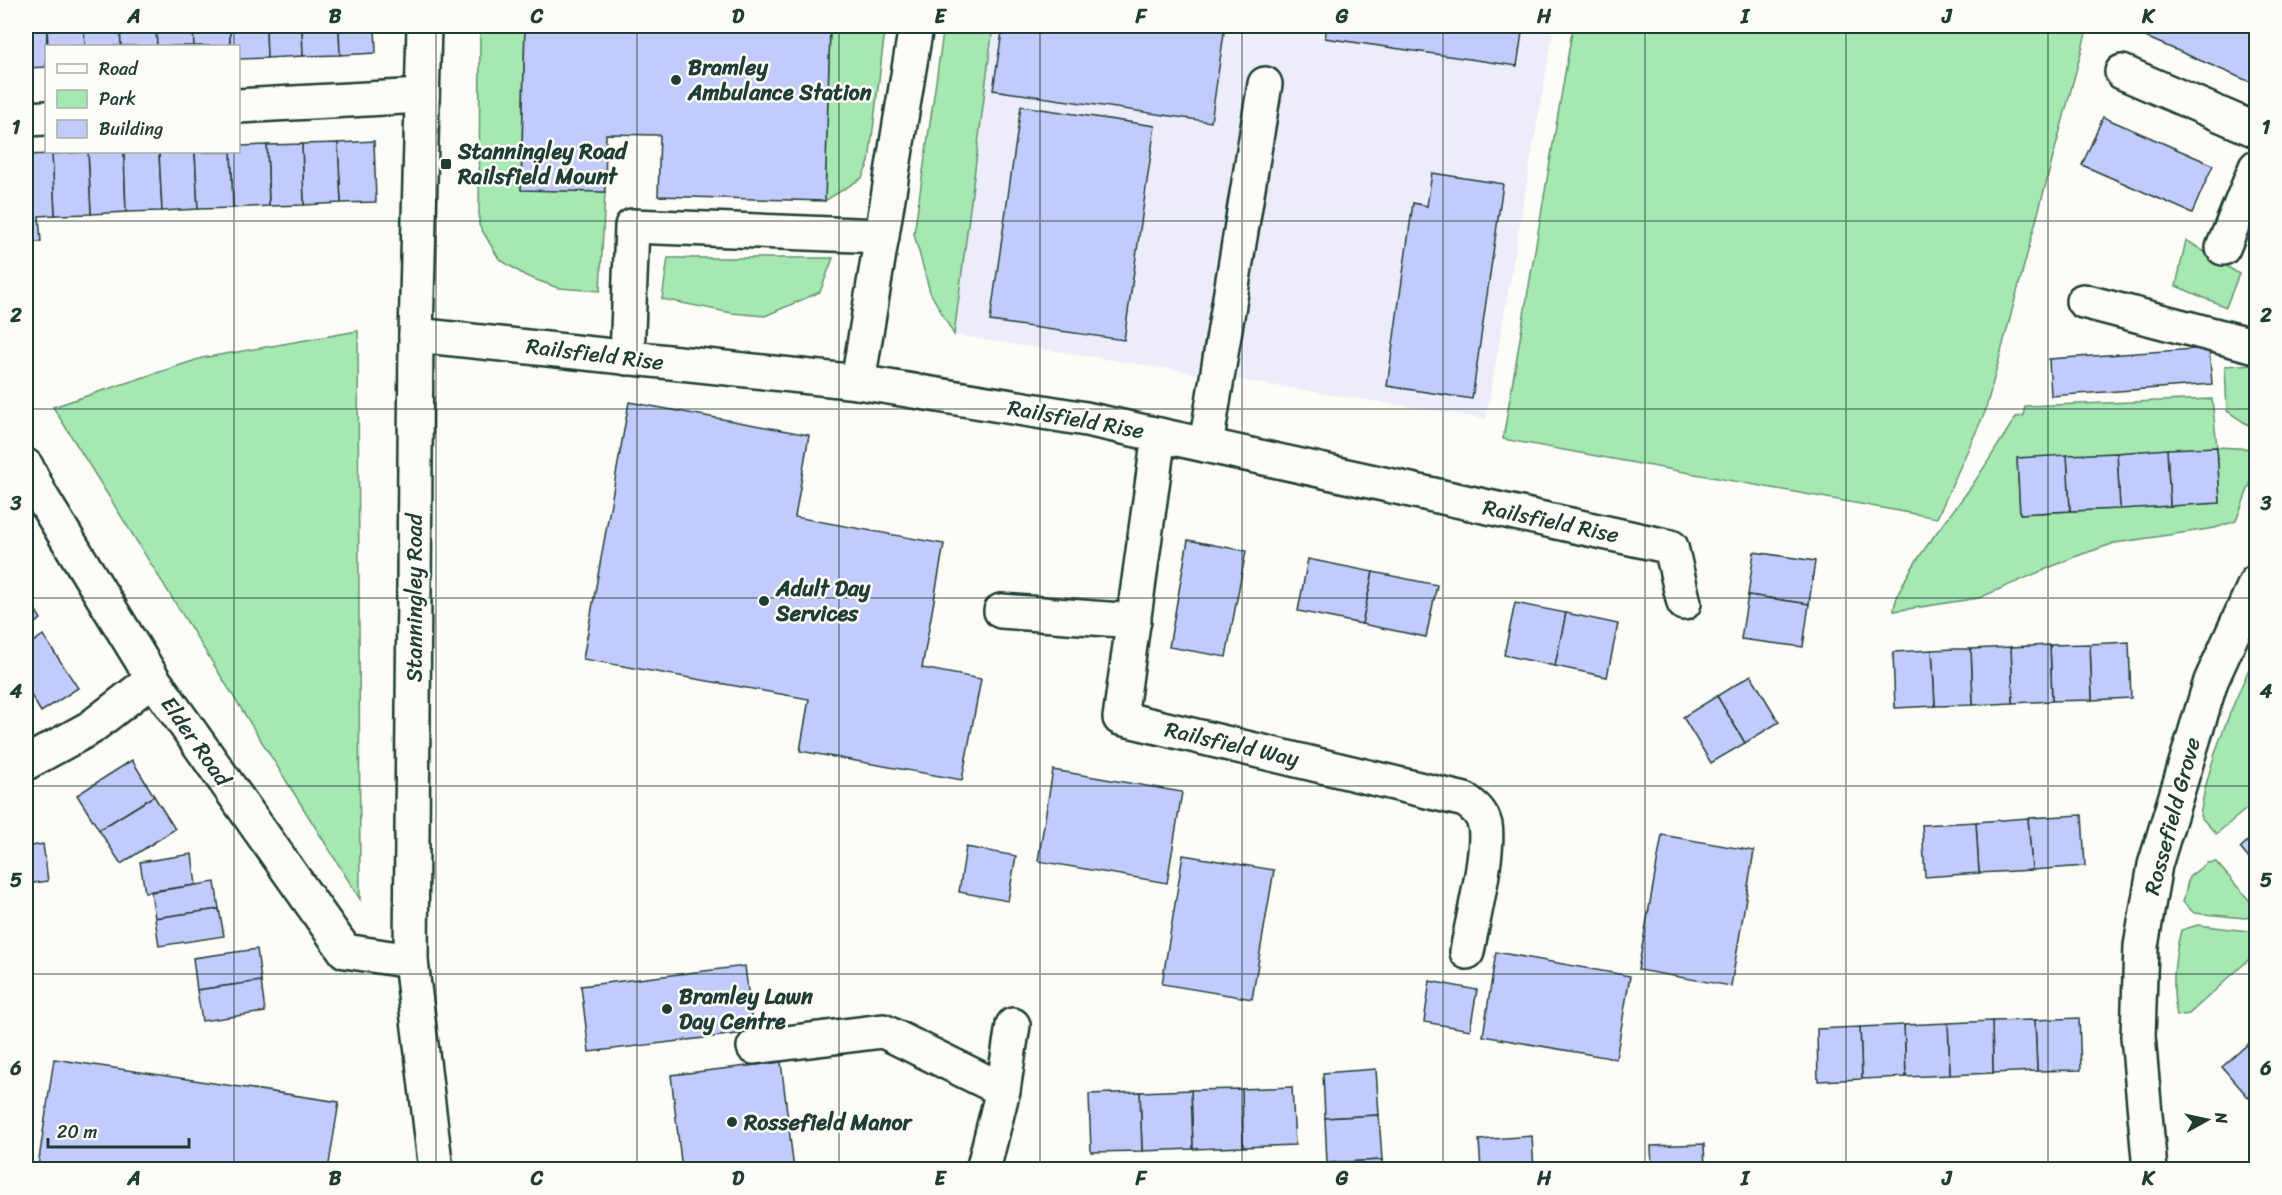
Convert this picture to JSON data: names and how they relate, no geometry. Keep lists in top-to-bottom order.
{
  "streets": {
    "street": [
      "Railsfield Rise",
      "Stanningley Road",
      "Elder Road",
      "Railsfield Way",
      "Rossefield Grove"
    ]
  },
  "crossings": [
    ["Railsfield Rise", "Stanningley Road"],
    ["Railsfield Rise", "Railsfield Way"],
    ["Stanningley Road", "Elder Road"]
  ],
  "places": {
    "other": [
      "Bramley Ambulance Station",
      "Adult Day Services",
      "Bramley Lawn Day Centre",
      "Rossefield Manor"
    ],
    "transit": ["Stanningley Road Railsfield Mount"]
  },
  "legend": ["Road", "Park", "Building"],
  "scale_bar": "20 m",
  "north": "right",
  "grid": {
    "columns": [
      "A",
      "B",
      "C",
      "D",
      "E",
      "F",
      "G",
      "H",
      "I",
      "J",
      "K"
    ],
    "rows": [
      "1",
      "2",
      "3",
      "4",
      "5",
      "6"
    ]
  }
}
